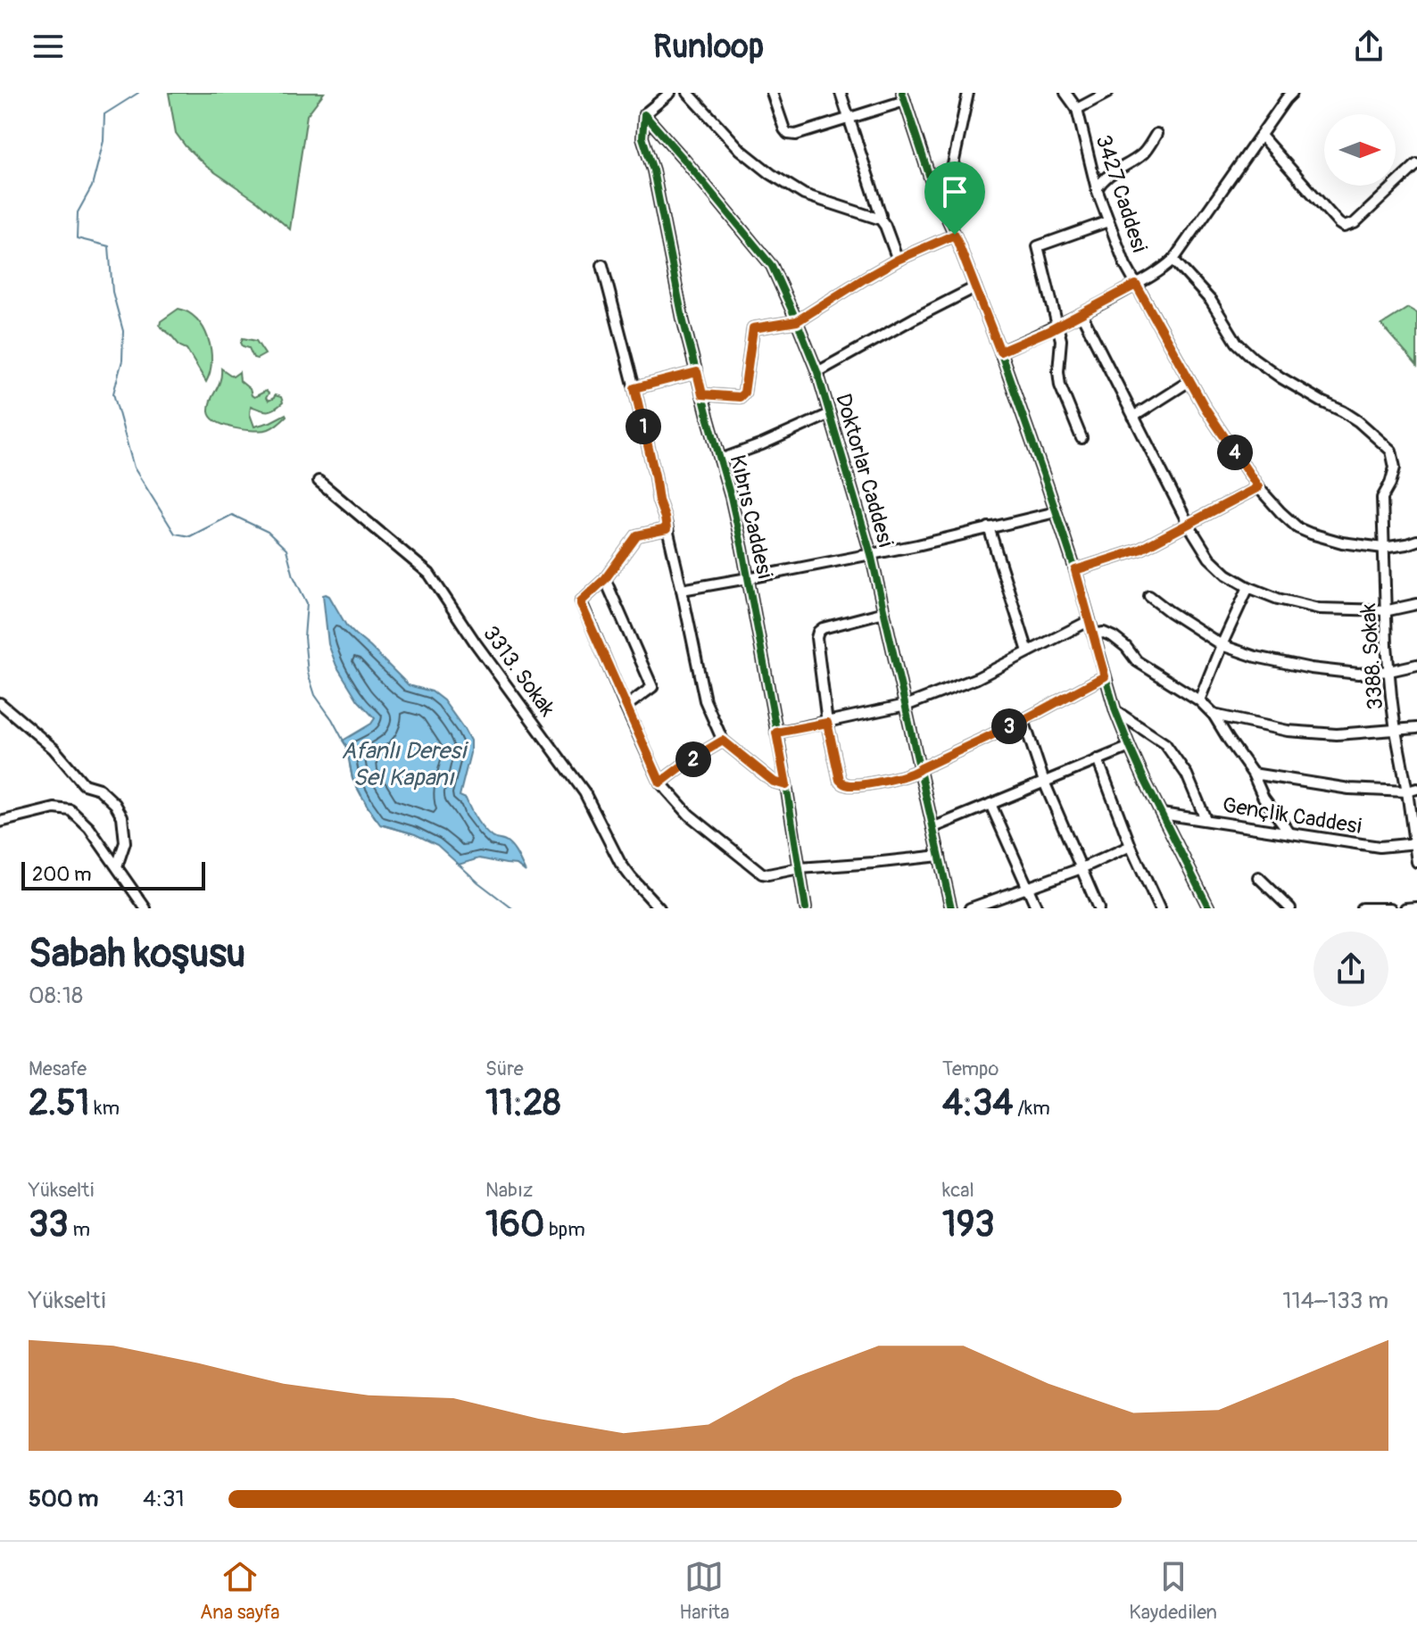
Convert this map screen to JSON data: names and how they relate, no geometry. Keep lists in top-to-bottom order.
{
  "streets": {
    "street": [
      "3427 Caddesi",
      "Doktorlar Caddesi",
      "Kıbrıs Caddesi",
      "3388. Sokak",
      "3313. Sokak",
      "Gençlik Caddesi"
    ]
  },
  "crossings": [
    ["3427 Caddesi", "3388. Sokak"],
    ["Doktorlar Caddesi", "Kıbrıs Caddesi"],
    ["3388. Sokak", "Gençlik Caddesi"]
  ],
  "water": ["Afanlı Deresi Sel Kapanı"],
  "scale_bar": "200 m",
  "north": "right",
  "page": {
    "header": "Runloop",
    "pins": [
      "1",
      "4",
      "3",
      "2"
    ],
    "scale": "200 m",
    "heading": ["Sabah koşusu", "08:18"],
    "stats": [
      ["Mesafe", "2.51 km"],
      ["Süre", "11:28"],
      ["Tempo", "4:34 /km"],
      ["Yükselti", "33 m"],
      ["Nabız", "160 bpm"],
      ["kcal", "193"]
    ],
    "chart": ["Yükselti", "114–133 m"],
    "list": [
      {
        "name": "500 m",
        "note": "4:31"
      }
    ],
    "tabs": ["Ana sayfa", "Harita", "Kaydedilen"]
  }
}
